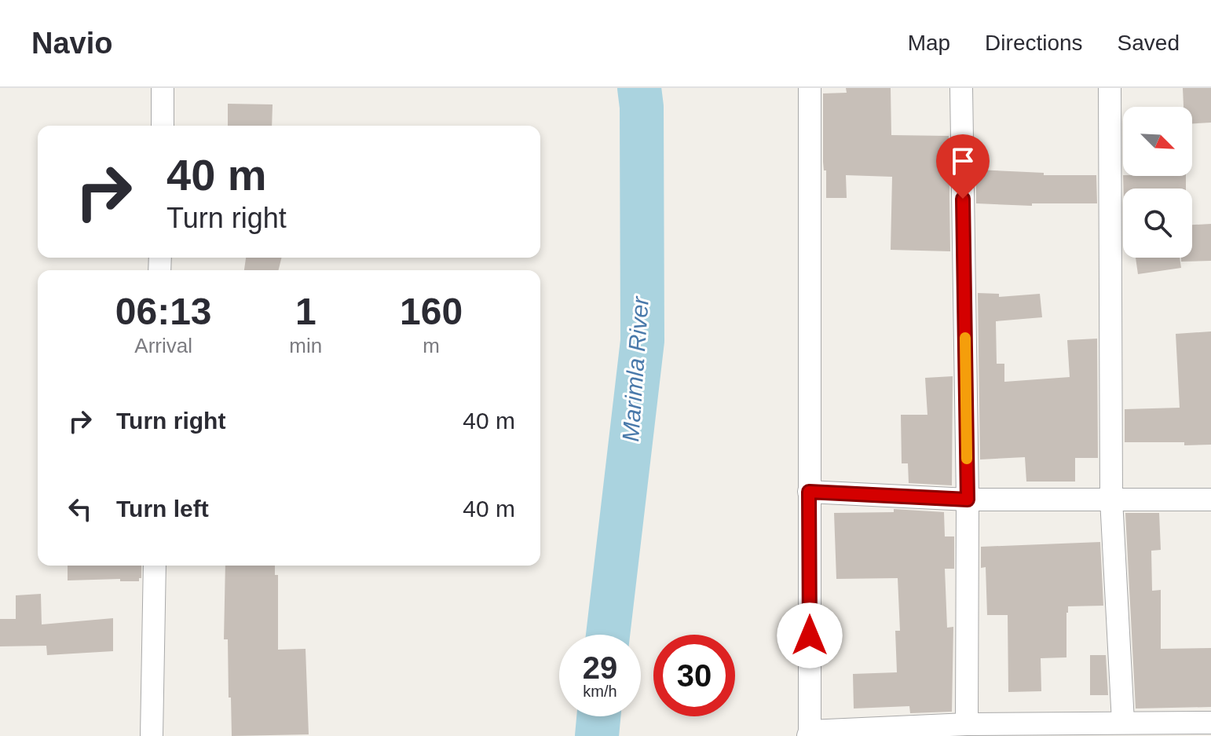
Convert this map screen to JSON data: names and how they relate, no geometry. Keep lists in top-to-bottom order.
{
  "water": ["Marimla River"],
  "north": "bottom right",
  "page": {
    "header": "Navio",
    "nav": ["Map", "Directions", "Saved"],
    "turn": ["40 m", "Turn right"],
    "eta": [
      "06:13",
      "Arrival",
      "1",
      "min",
      "160",
      "m"
    ],
    "list": [
      {
        "name": "Turn right",
        "value": "40 m"
      },
      {
        "name": "Turn left",
        "value": "40 m"
      }
    ],
    "speed": "29 km/h",
    "limit": "30"
  }
}
